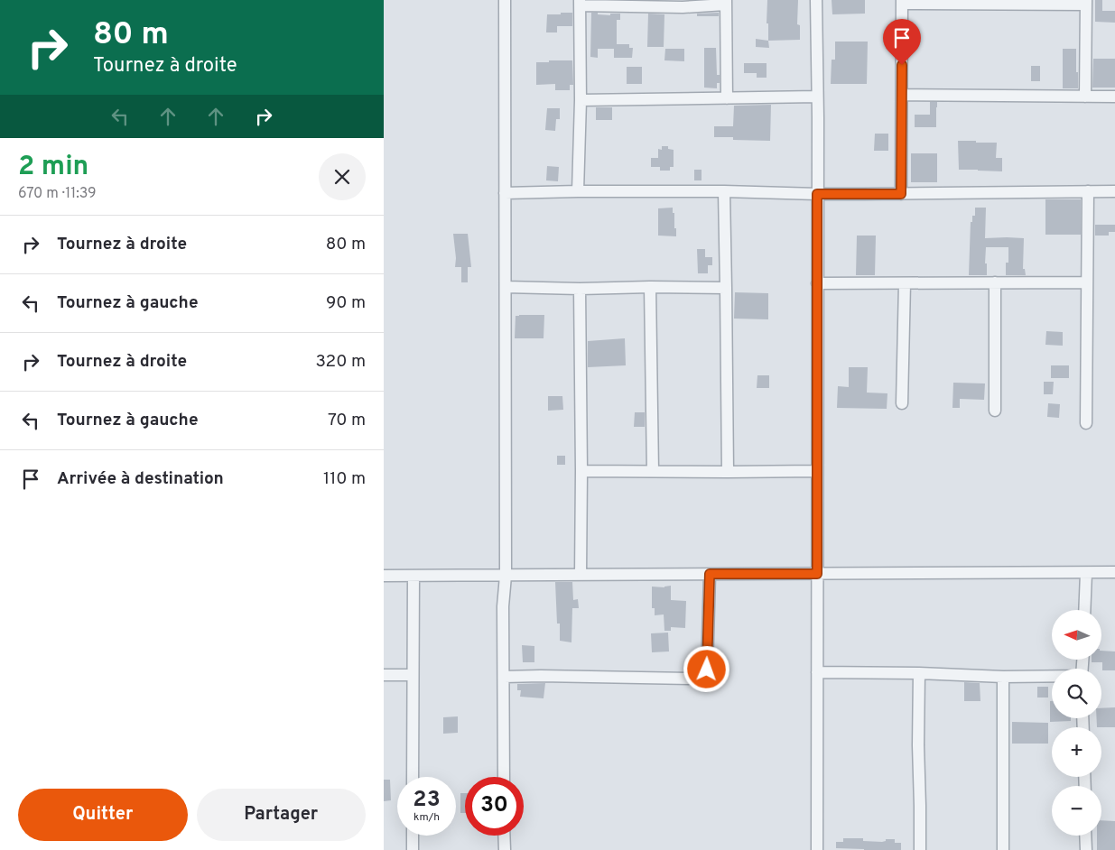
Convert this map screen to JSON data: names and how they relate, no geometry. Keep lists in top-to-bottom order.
{
  "north": "left",
  "page": {
    "turn": ["80 m", "Tournez à droite"],
    "heading": ["2 min", "670 m · 11:39"],
    "list": [
      {
        "name": "Tournez à droite",
        "value": "80 m"
      },
      {
        "name": "Tournez à gauche",
        "value": "90 m"
      },
      {
        "name": "Tournez à droite",
        "value": "320 m"
      },
      {
        "name": "Tournez à gauche",
        "value": "70 m"
      },
      {
        "name": "Arrivée à destination",
        "value": "110 m"
      }
    ],
    "map_buttons": ["+", "−"],
    "speed": "23 km/h",
    "limit": "30",
    "buttons": ["Quitter", "Partager"]
  }
}
